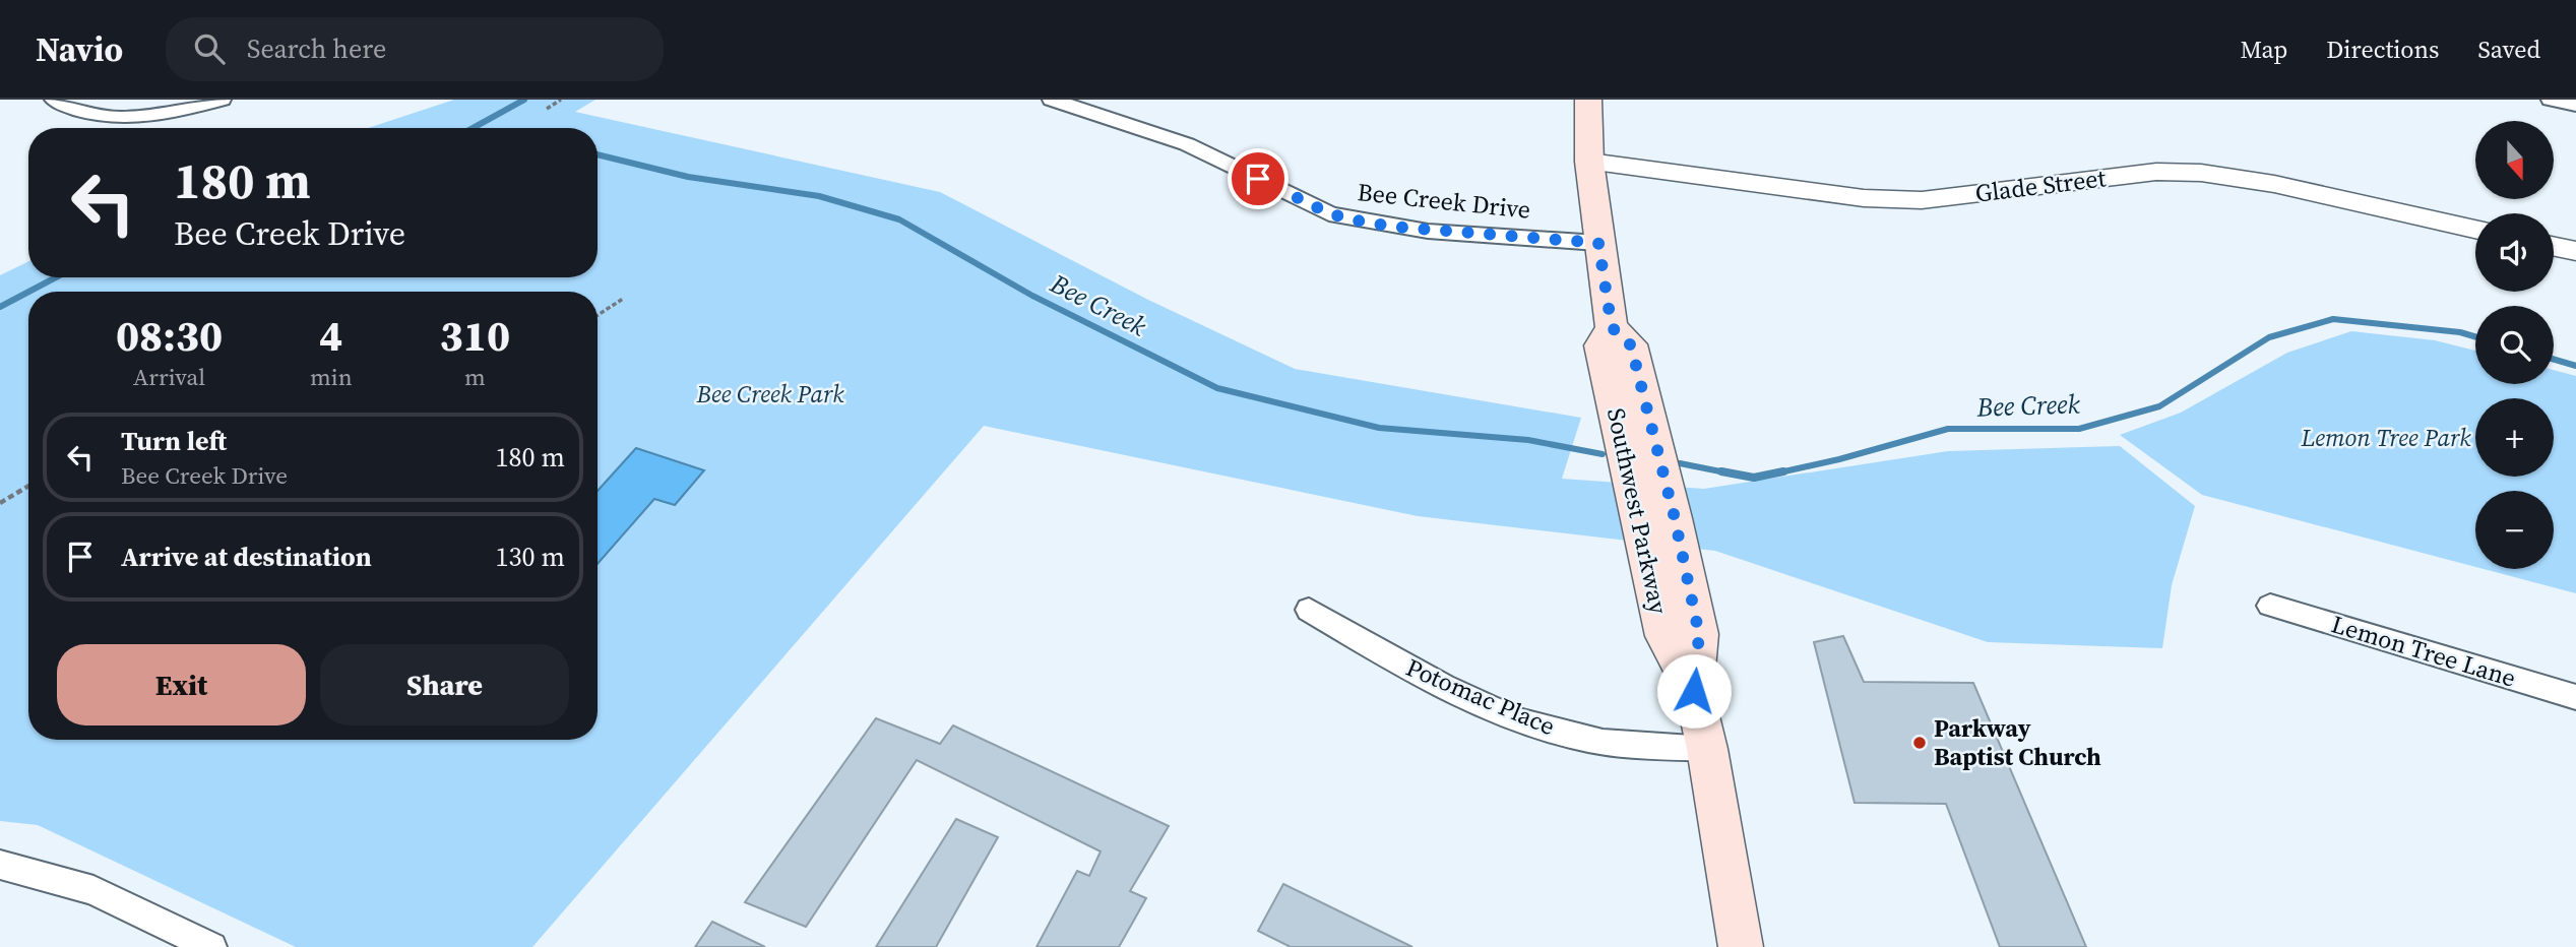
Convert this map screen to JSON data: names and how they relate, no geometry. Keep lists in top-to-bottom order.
{
  "streets": {
    "main road": ["Southwest Parkway"],
    "street": [
      "Glade Street",
      "Bee Creek Drive",
      "Lemon Tree Lane",
      "Potomac Place"
    ]
  },
  "crossings": [
    ["Glade Street", "Southwest Parkway"],
    ["Bee Creek Drive", "Southwest Parkway"],
    ["Southwest Parkway", "Potomac Place"]
  ],
  "water": ["Bee Creek"],
  "parks": ["Bee Creek Park", "Lemon Tree Park"],
  "places": ["Parkway Baptist Church"],
  "north": "bottom",
  "page": {
    "header": "Navio",
    "search": "Search here",
    "nav": ["Map", "Directions", "Saved"],
    "map_buttons": ["+", "−"],
    "turn": ["180 m", "Bee Creek Drive"],
    "eta": [
      "08:30",
      "Arrival",
      "4",
      "min",
      "310",
      "m"
    ],
    "list": [
      {
        "name": "Turn left",
        "note": "Bee Creek Drive",
        "value": "180 m"
      },
      {
        "name": "Arrive at destination",
        "value": "130 m"
      }
    ],
    "buttons": ["Exit", "Share"]
  }
}
